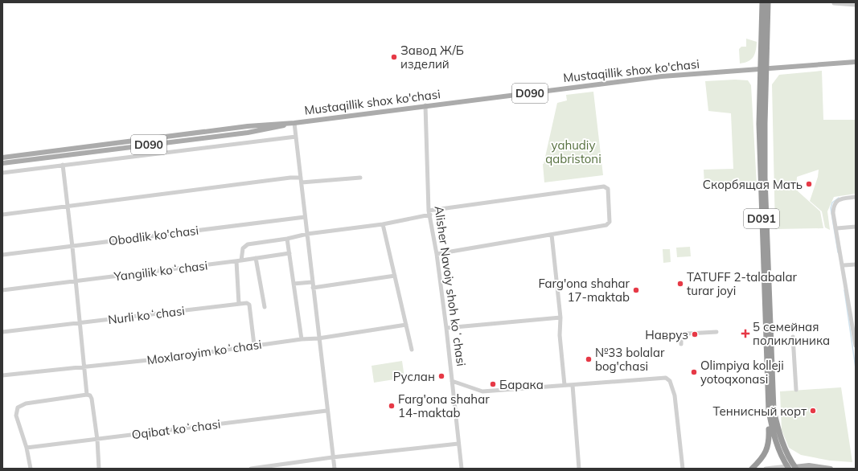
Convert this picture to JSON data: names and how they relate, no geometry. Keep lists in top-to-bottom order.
{
  "streets": {
    "highway": ["D091"],
    "main road": ["Mustaqillik shox ko'chasi", "D090"],
    "street": [
      "Obodlik ko'chasi",
      "Yangilik koʻchasi",
      "Alisher Navoiy shoh koʻchasi",
      "Nurli koʻchasi",
      "Moxlaroyim koʻchasi",
      "Oqibat koʻchasi"
    ]
  },
  "crossings": [
    ["Mustaqillik shox ko'chasi", "D091"],
    ["Mustaqillik shox ko'chasi", "Alisher Navoiy shoh koʻchasi"]
  ],
  "parks": ["yahudiy qabristoni"],
  "places": {
    "other": [
      "Завод Ж/Б изделий",
      "Скорбящая Мать",
      "TATUFF 2-talabalar turar joyi",
      "Farg'ona shahar 17-maktab",
      "Навруз",
      "№33 bolalar bog'chasi",
      "Olimpiya kolleji yotoqxonasi",
      "Руслан",
      "Барака",
      "Farg'ona shahar 14-maktab",
      "Теннисный корт"
    ],
    "health": ["5 семейная поликлиника"]
  }
}
